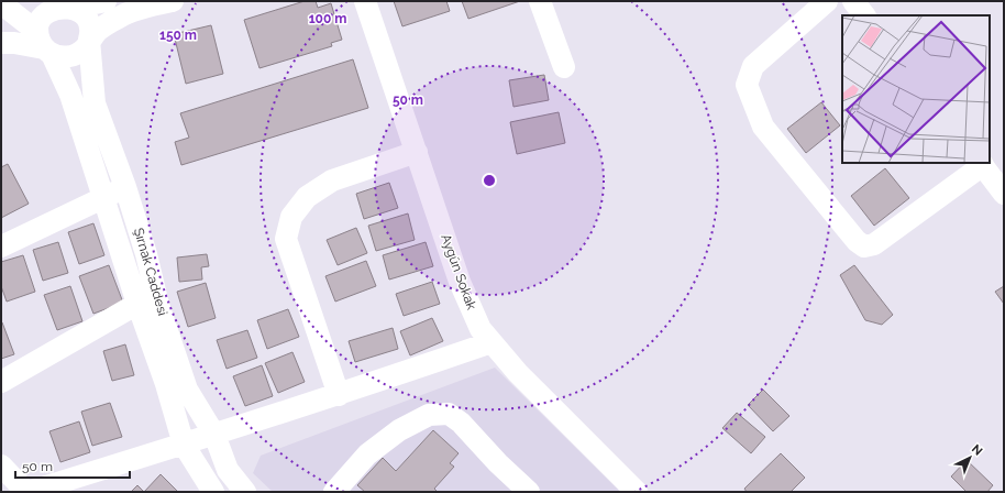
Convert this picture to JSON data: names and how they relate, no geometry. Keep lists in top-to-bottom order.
{
  "streets": {
    "street": ["Şırnak Caddesi", "Aygün Sokak"]
  },
  "scale_bar": "50 m",
  "north": "top right",
  "rings": ["100 m", "150 m", "50 m"]
}
